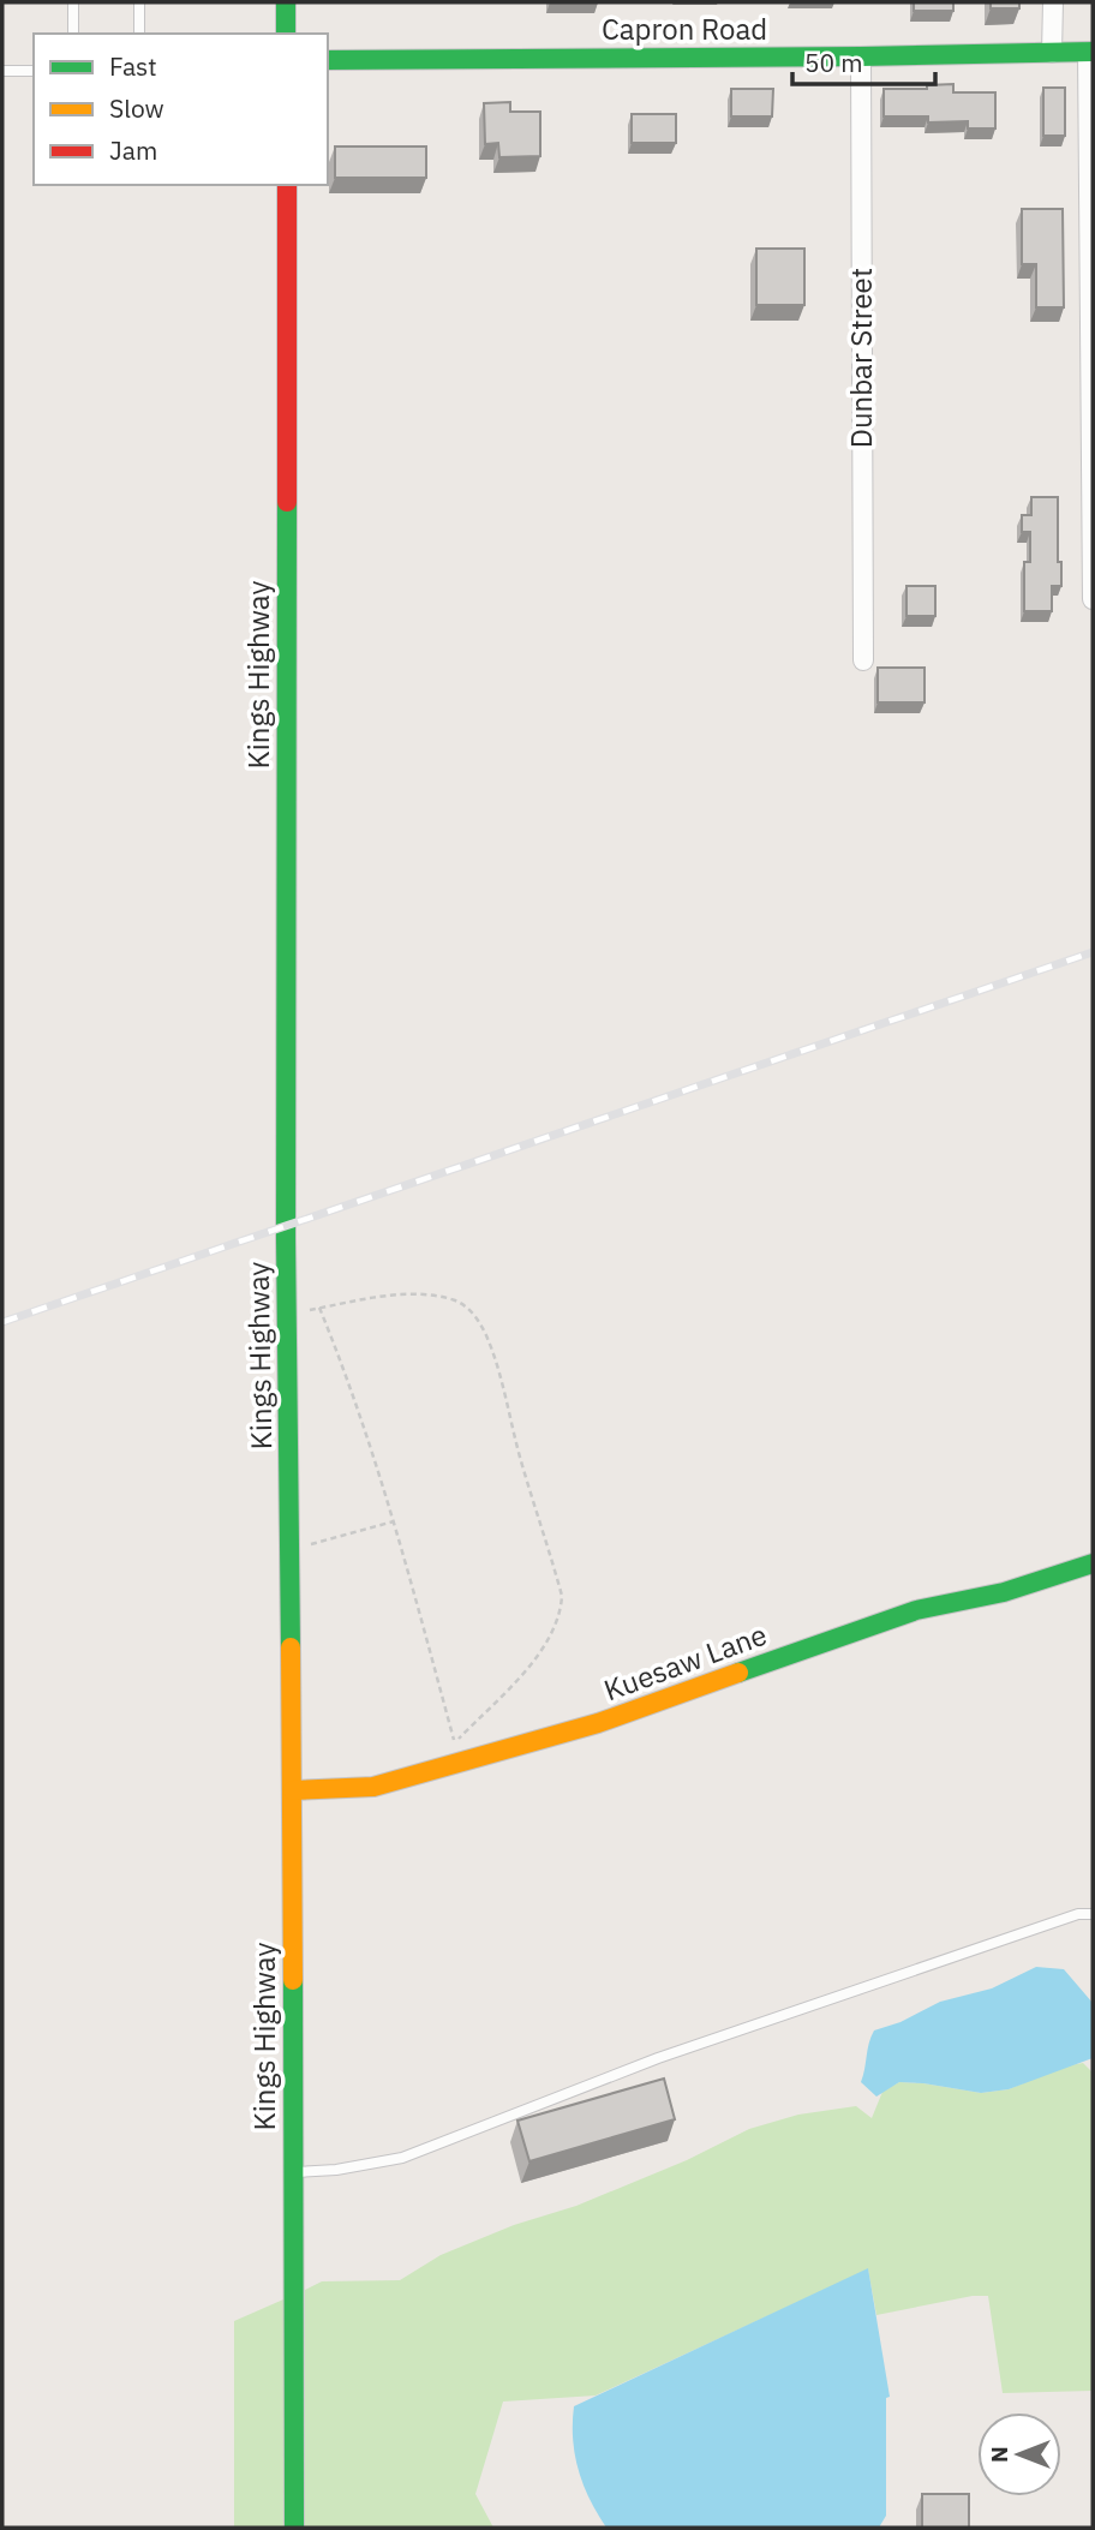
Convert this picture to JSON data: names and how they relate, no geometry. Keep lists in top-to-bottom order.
{
  "streets": {
    "street": [
      "Capron Road",
      "Dunbar Street",
      "Kings Highway",
      "Kuesaw Lane"
    ]
  },
  "crossings": [
    ["Capron Road", "Dunbar Street"],
    ["Kings Highway", "Kuesaw Lane"]
  ],
  "legend": ["Fast", "Slow", "Jam"],
  "scale_bar": "50 m",
  "north": "left"
}
